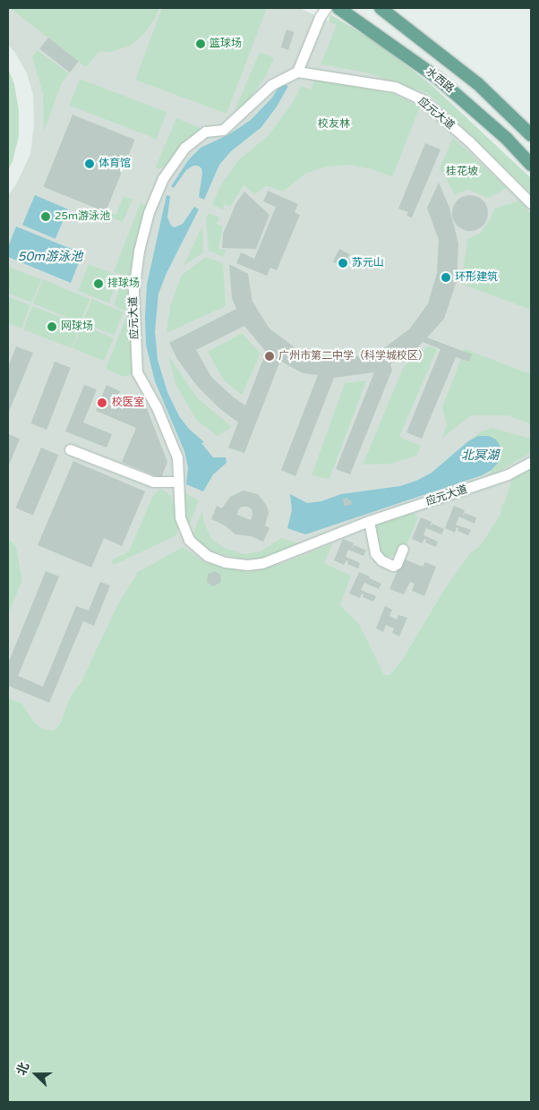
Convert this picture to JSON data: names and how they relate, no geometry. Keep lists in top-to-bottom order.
{
  "streets": {
    "main road": ["水西路"],
    "street": ["应元大道"]
  },
  "water": ["50m游泳池", "北冥湖"],
  "parks": ["校友林", "桂花坡"],
  "places": [
    "篮球场",
    "体育馆",
    "25m游泳池",
    "苏元山",
    "环形建筑",
    "排球场",
    "网球场",
    "广州市第二中学（科学城校区）",
    "校医室"
  ],
  "north": "left"
}
